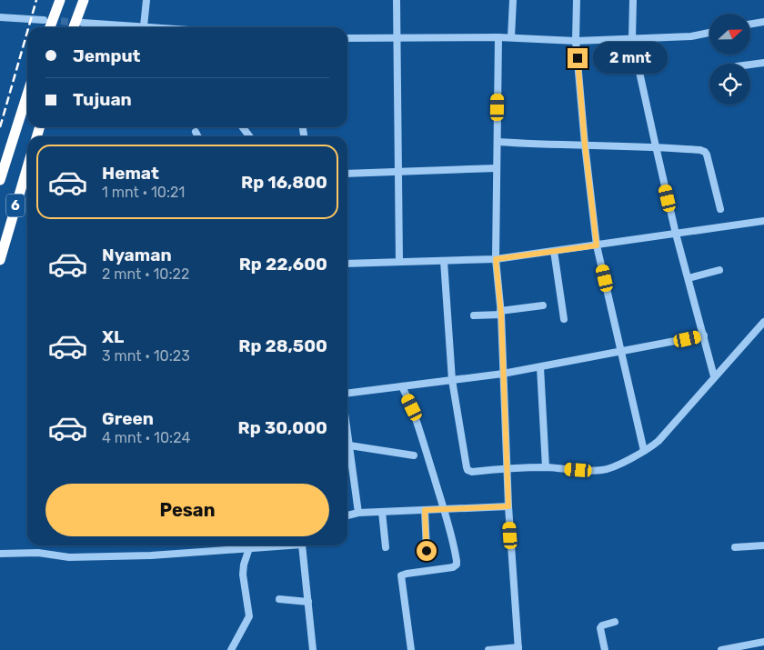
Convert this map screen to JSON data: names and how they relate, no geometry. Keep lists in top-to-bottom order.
{
  "streets": {
    "highway": ["6"]
  },
  "north": "right",
  "page": {
    "banner": ["Jemput", "Tujuan"],
    "bubble": "2 mnt",
    "list": [
      {
        "name": "Hemat",
        "note": "1 mnt · 10:21",
        "value": "Rp 16,800"
      },
      {
        "name": "Nyaman",
        "note": "2 mnt · 10:22",
        "value": "Rp 22,600"
      },
      {
        "name": "XL",
        "note": "3 mnt · 10:23",
        "value": "Rp 28,500"
      },
      {
        "name": "Green",
        "note": "4 mnt · 10:24",
        "value": "Rp 30,000"
      }
    ],
    "buttons": "Pesan"
  }
}
